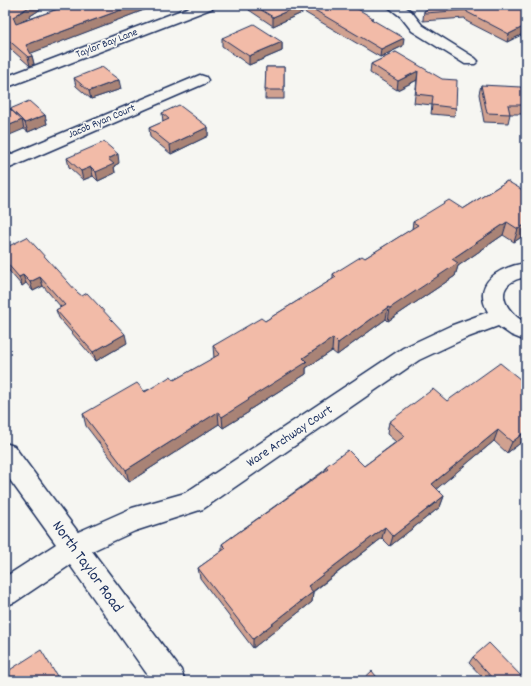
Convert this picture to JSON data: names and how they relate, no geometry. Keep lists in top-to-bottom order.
{
  "streets": {
    "street": [
      "Taylor Bay Lane",
      "Jacob Ryan Court",
      "Ware Archway Court",
      "North Taylor Road"
    ]
  },
  "crossings": [
    ["Ware Archway Court", "North Taylor Road"]
  ]
}
